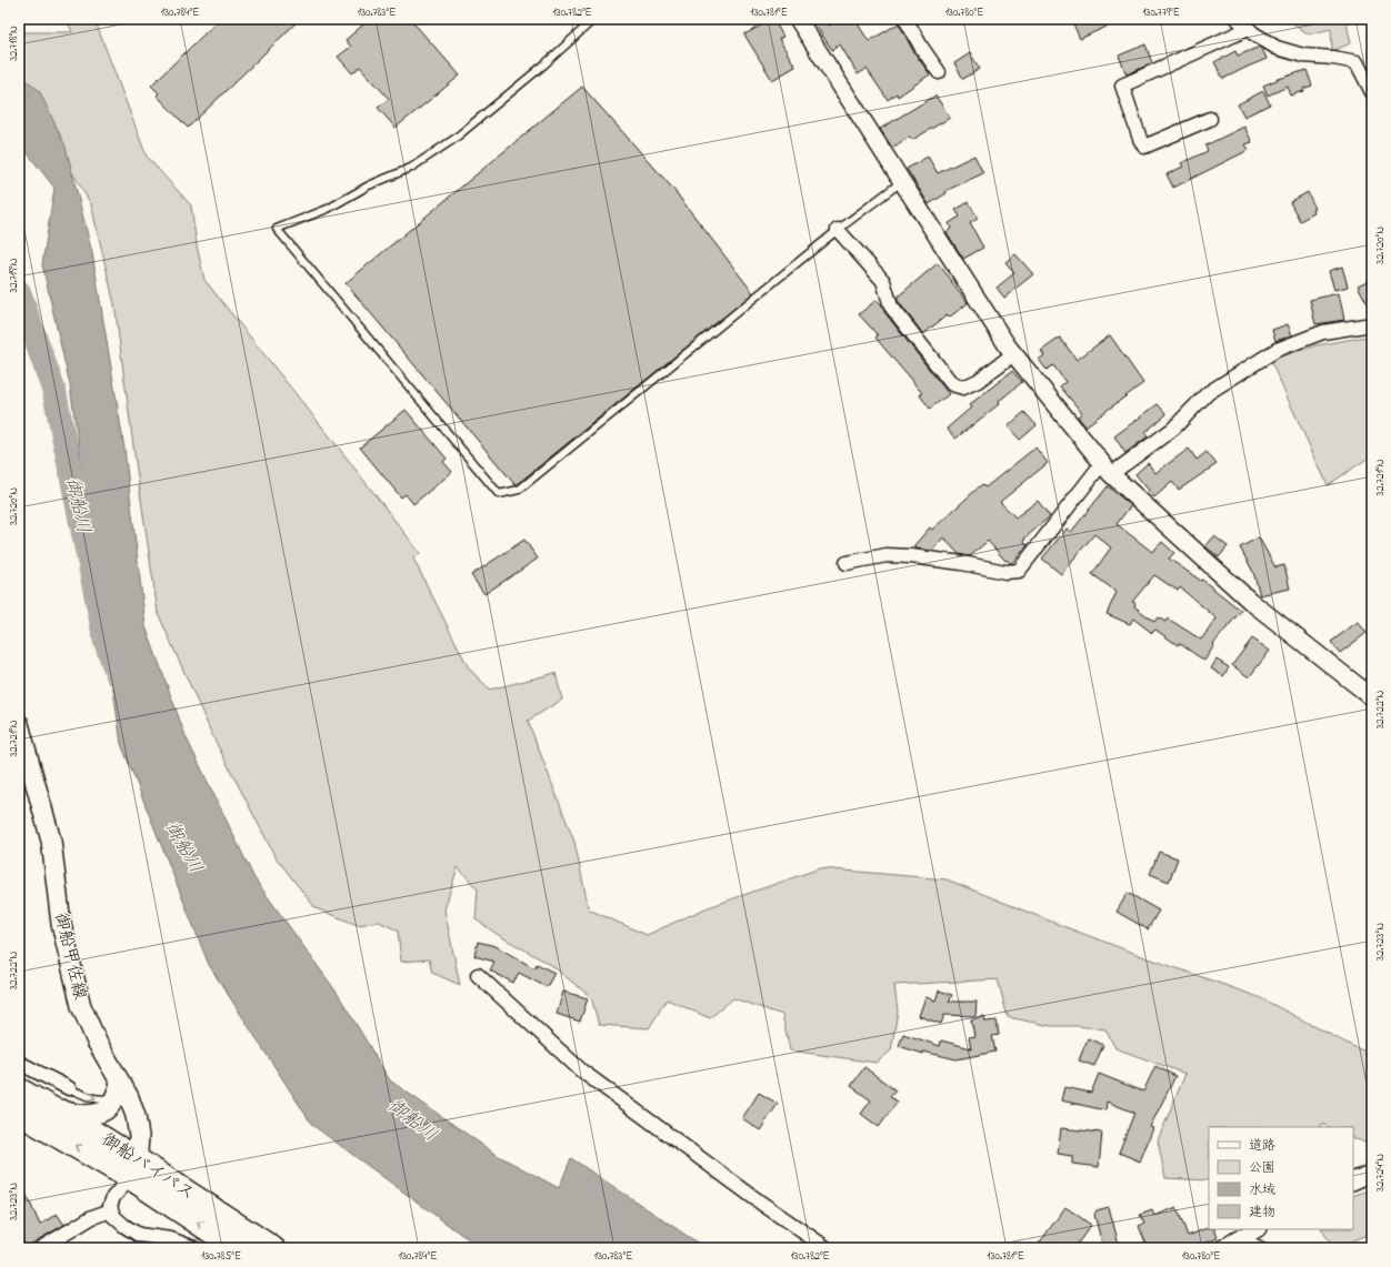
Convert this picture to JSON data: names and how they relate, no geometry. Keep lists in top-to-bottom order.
{
  "streets": {
    "highway": ["御船バイパス"],
    "main road": ["御船甲佐線"]
  },
  "crossings": [
    ["御船甲佐線", "御船バイパス"]
  ],
  "water": ["御船川"],
  "legend": [
    "道路",
    "公園",
    "水域",
    "建物"
  ],
  "coordinates": [
    "130.784°E",
    "130.783°E",
    "130.782°E",
    "130.781°E",
    "130.780°E",
    "130.779°E",
    "32.718°N",
    "32.720°N",
    "32.719°N",
    "32.721°N",
    "32.722°N",
    "32.723°N",
    "32.724°N",
    "130.785°E"
  ]
}
